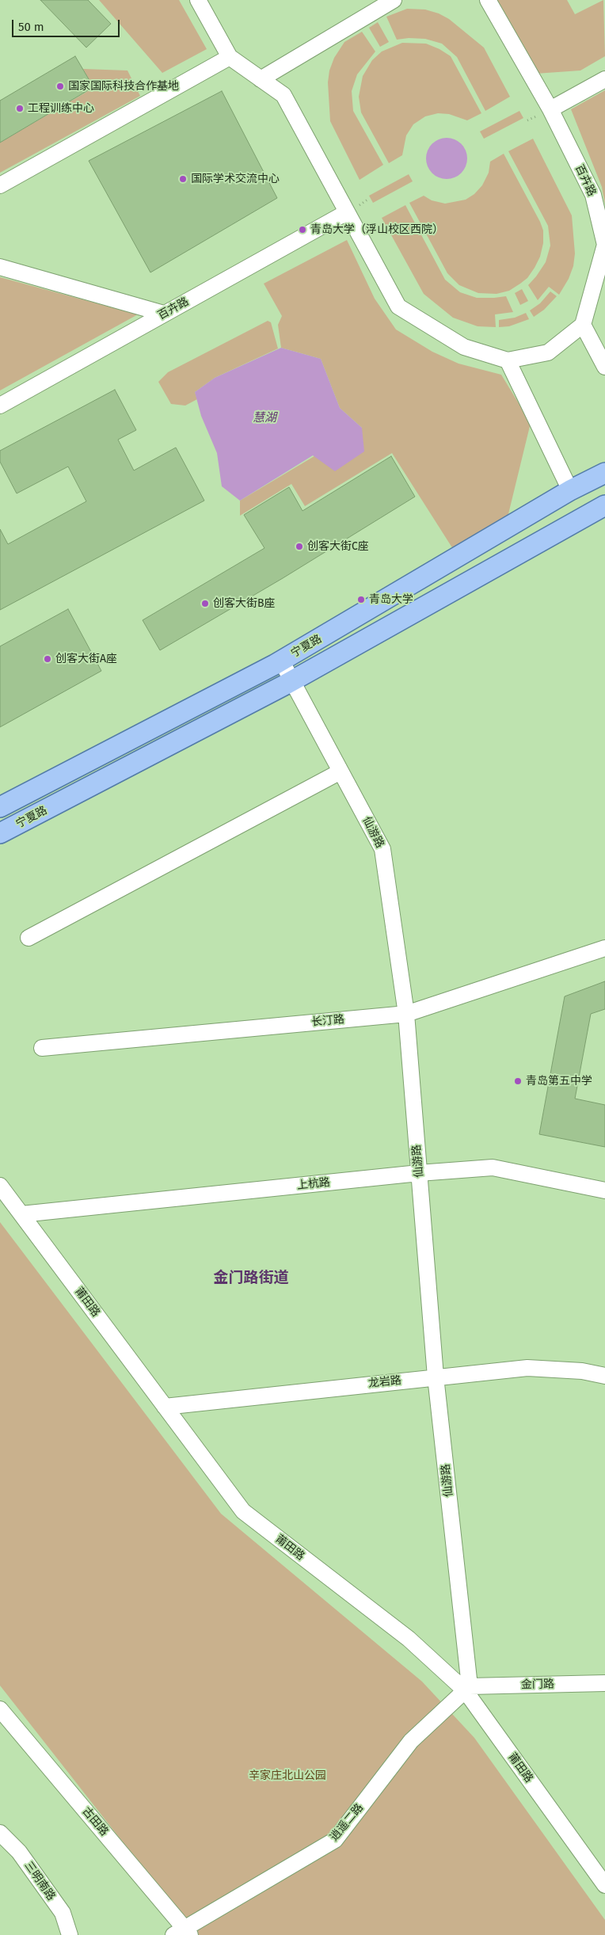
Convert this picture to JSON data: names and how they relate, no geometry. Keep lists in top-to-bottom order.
{
  "streets": {
    "main road": ["宁夏路"],
    "street": [
      "百卉路",
      "仙游路",
      "长汀路",
      "上杭路",
      "莆田路",
      "龙岩路",
      "金门路",
      "古田路",
      "逍遥二路",
      "三明南路"
    ]
  },
  "crossings": [
    ["宁夏路", "仙游路"],
    ["仙游路", "长汀路"],
    ["仙游路", "上杭路"],
    ["仙游路", "莆田路"],
    ["仙游路", "龙岩路"],
    ["仙游路", "金门路"],
    ["仙游路", "逍遥二路"],
    ["上杭路", "莆田路"],
    ["莆田路", "龙岩路"],
    ["莆田路", "金门路"],
    ["莆田路", "逍遥二路"],
    ["金门路", "逍遥二路"],
    ["古田路", "逍遥二路"]
  ],
  "districts": ["金门路街道"],
  "water": ["慧湖"],
  "parks": ["辛家庄北山公园"],
  "places": [
    "国家国际科技合作基地",
    "工程训练中心",
    "国际学术交流中心",
    "青岛大学（浮山校区西院）",
    "创客大街C座",
    "青岛大学",
    "创客大街B座",
    "创客大街A座",
    "青岛第五中学"
  ],
  "scale_bar": "50 m"
}
